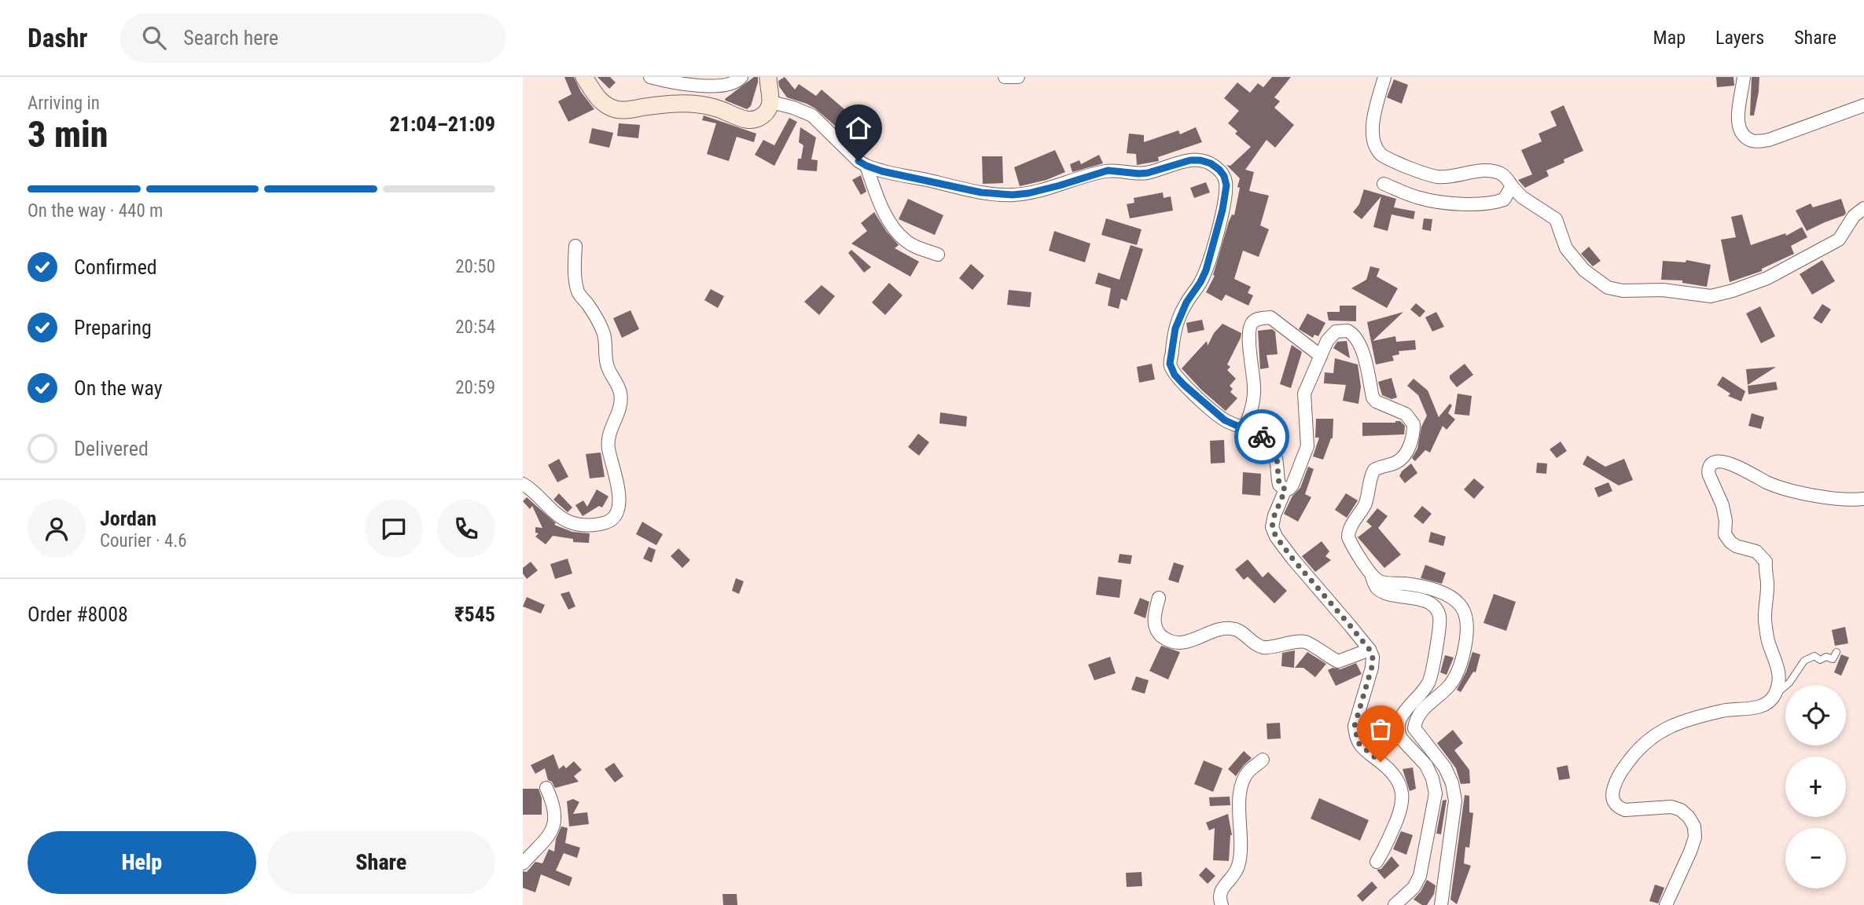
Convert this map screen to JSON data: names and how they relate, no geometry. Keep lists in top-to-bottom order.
{
  "page": {
    "header": "Dashr",
    "search": "Search here",
    "nav": ["Map", "Layers", "Share"],
    "heading": ["3 min", "Arriving in", "21:04–21:09"],
    "panel": [
      "Jordan",
      "Courier · 4.6",
      "Order #8008",
      "₹545"
    ],
    "bar": "On the way · 440 m",
    "list": [
      ["Confirmed", "20:50"],
      ["Preparing", "20:54"],
      ["On the way", "20:59"],
      "Delivered"
    ],
    "map_buttons": ["+", "−"],
    "buttons": ["Help", "Share"]
  }
}
